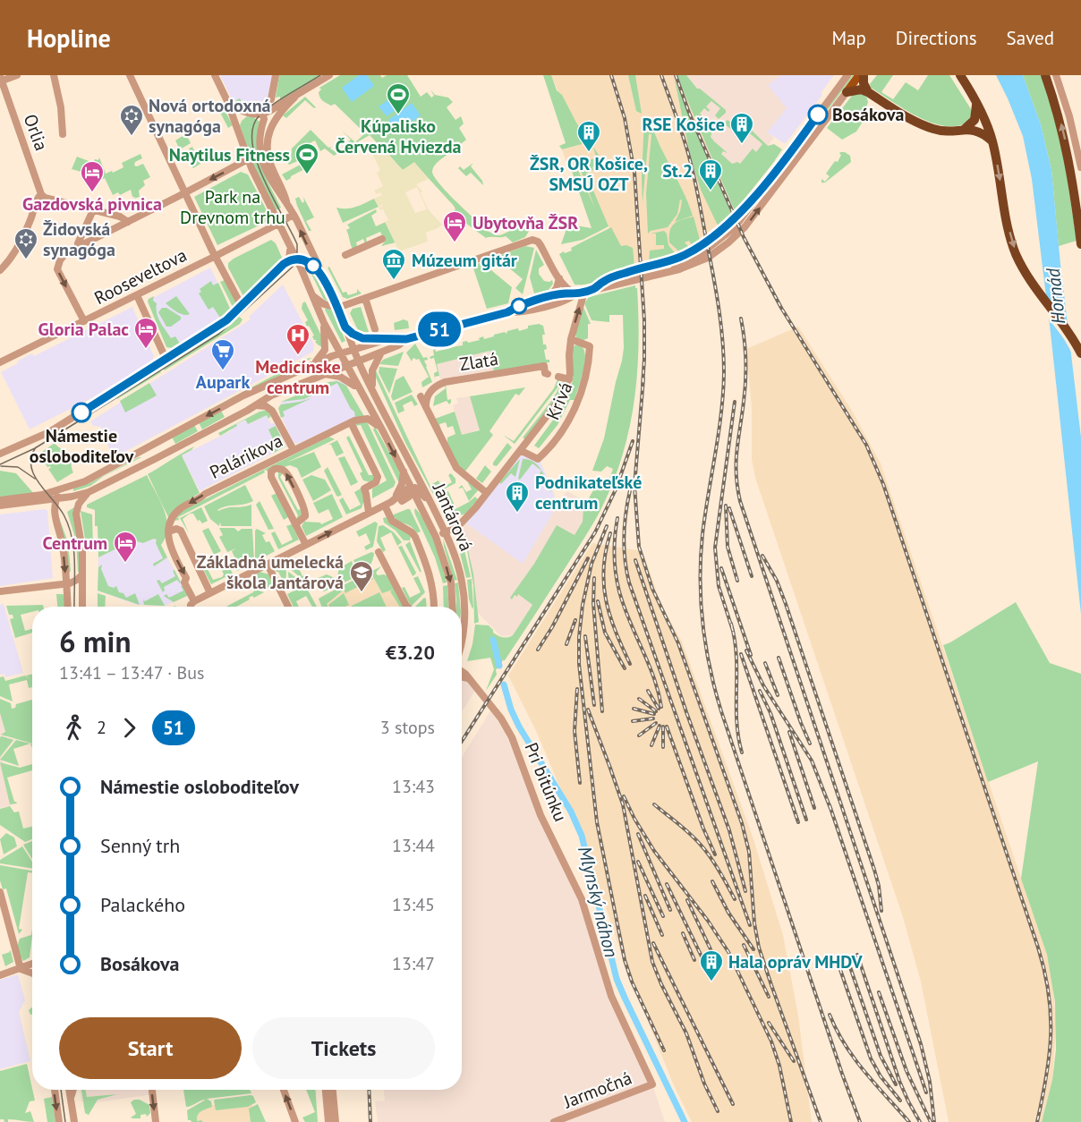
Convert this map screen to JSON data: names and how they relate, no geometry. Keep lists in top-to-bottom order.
{
  "streets": {
    "street": [
      "Orlia",
      "Rooseveltova",
      "Zlatá",
      "Krivá",
      "Palárikova",
      "Jantárová",
      "Pri bitúnku",
      "Jarmočná"
    ]
  },
  "crossings": [
    ["Krivá", "Jantárová"],
    ["Palárikova", "Jantárová"],
    ["Pri bitúnku", "Jarmočná"]
  ],
  "water": ["Hornád", "Mlynský náhon"],
  "parks": ["Park na Drevnom trhu"],
  "places": {
    "other": ["Bosákova", "Námestie osloboditeľov"],
    "sports": ["Kúpalisko Červená Hviezda", "Naytilus Fitness"],
    "synagogue": ["Nová ortodoxná synagóga", "Židovská synagóga"],
    "building": [
      "RSE Košice",
      "ŽSR, OR Košice, SMSÚ OZT",
      "St.2",
      "Podnikateľské centrum",
      "Hala opráv MHDV"
    ],
    "hotel": [
      "Gazdovská pivnica",
      "Ubytovňa ŽSR",
      "Gloria Palac",
      "Centrum"
    ],
    "museum": ["Múzeum gitár"],
    "hospital": ["Medicínske centrum"],
    "supermarket": ["Aupark"],
    "school or university": ["Základná umelecká škola Jantárová"]
  },
  "lines": ["bus line 51"],
  "page": {
    "header": "Hopline",
    "nav": ["Map", "Directions", "Saved"],
    "on_map": "51",
    "heading": ["6 min", "13:41 – 13:47 · Bus", "€3.20"],
    "legs": ["2", "51", "3 stops"],
    "list": [
      {
        "name": "Námestie osloboditeľov",
        "value": "13:43"
      },
      {
        "name": "Senný trh",
        "value": "13:44"
      },
      {
        "name": "Palackého",
        "value": "13:45"
      },
      {
        "name": "Bosákova",
        "value": "13:47"
      }
    ],
    "buttons": ["Start", "Tickets"]
  }
}
